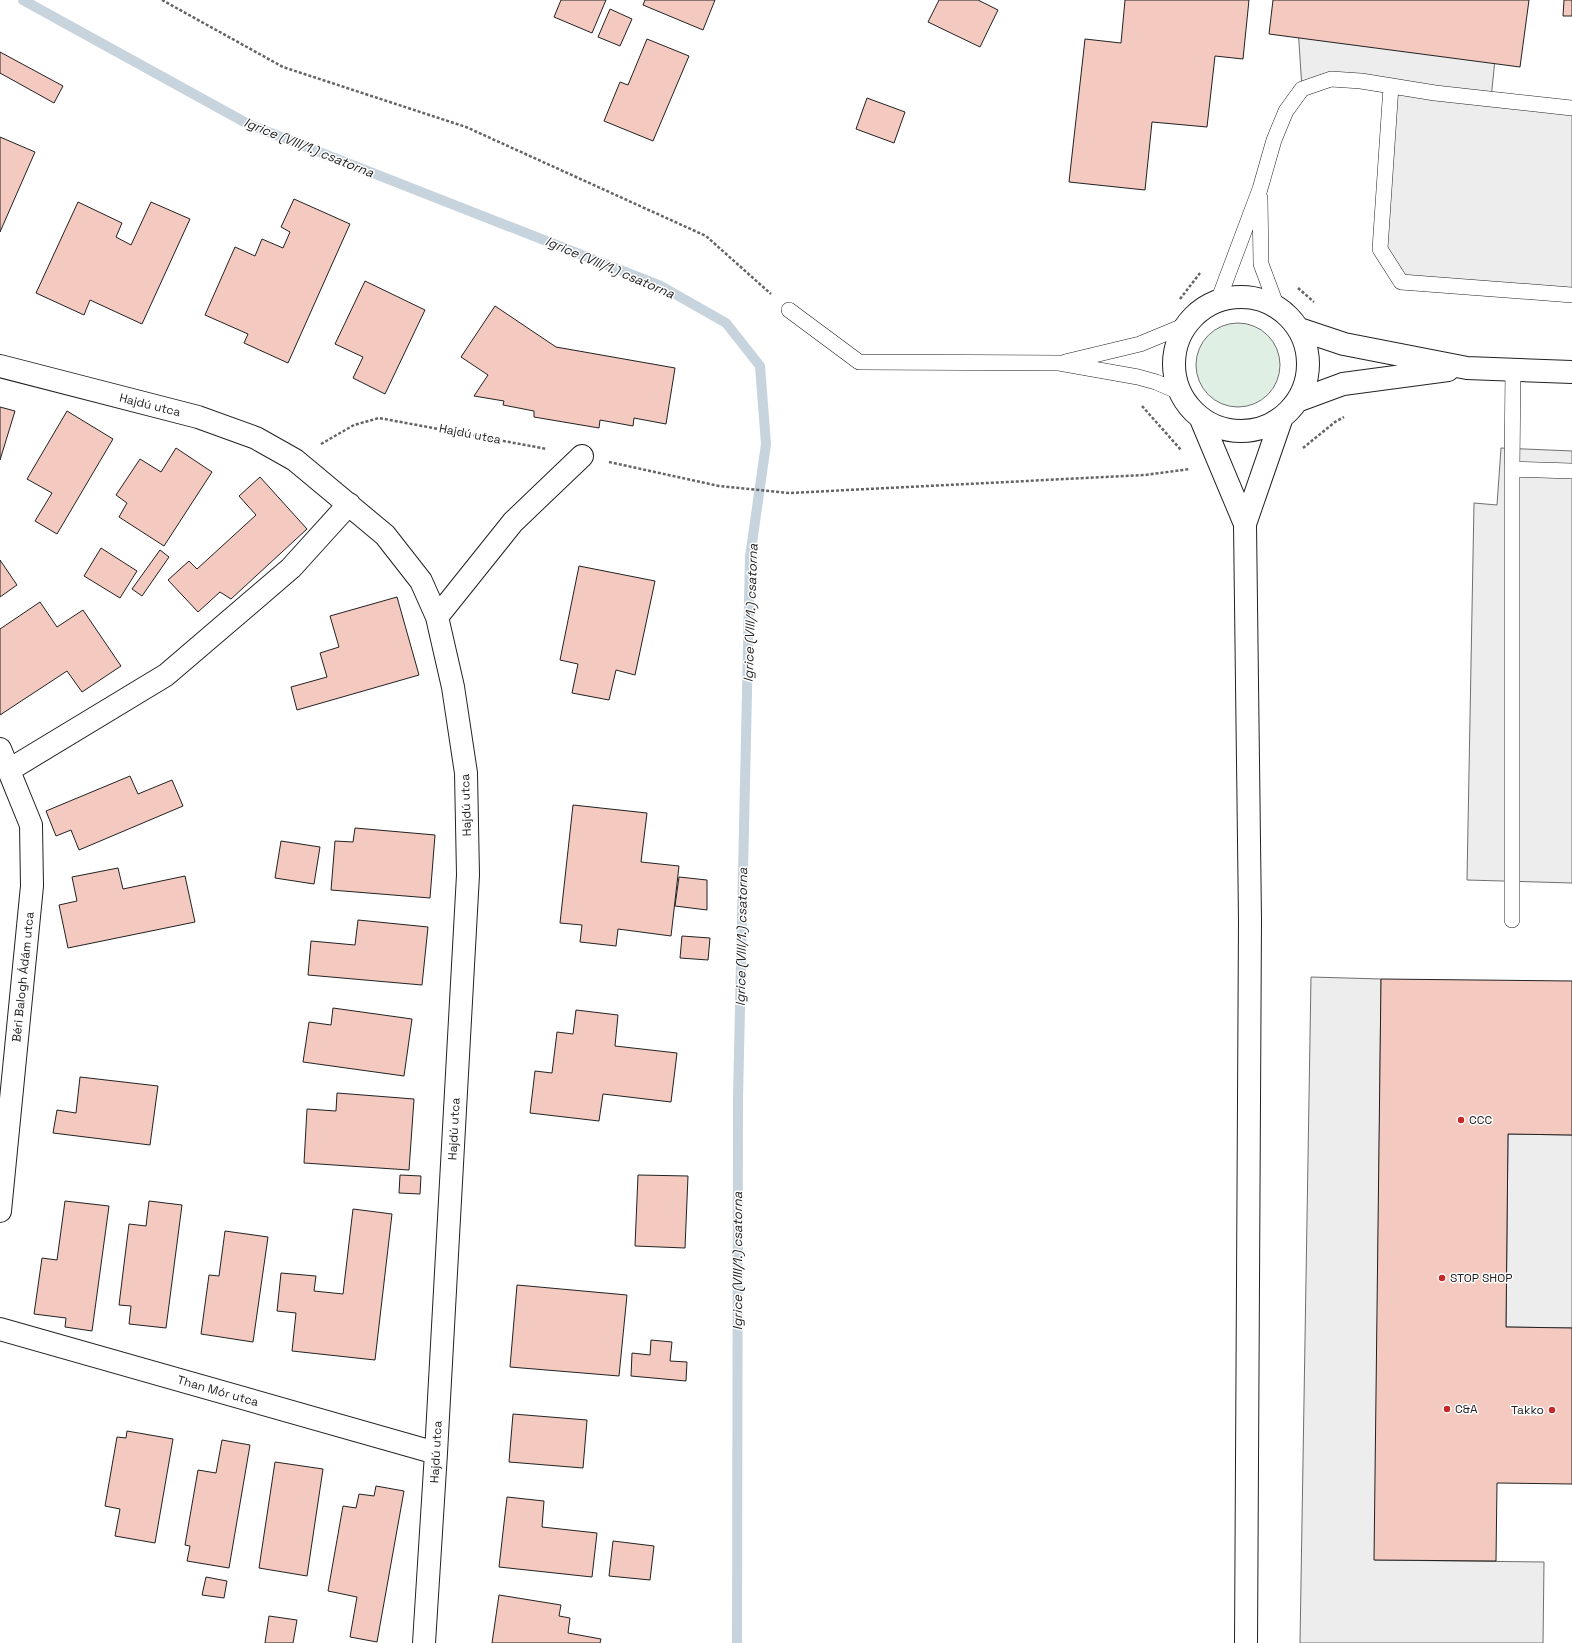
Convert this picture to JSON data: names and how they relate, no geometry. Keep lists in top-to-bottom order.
{
  "streets": {
    "street": ["Hajdú utca", "Béri Balogh Ádám utca", "Than Mór utca"]
  },
  "crossings": [
    ["Hajdú utca", "Than Mór utca"]
  ],
  "water": ["Igrice (VIII/1.) csatorna"],
  "places": [
    "CCC",
    "STOP SHOP",
    "C&A",
    "Takko"
  ]
}
